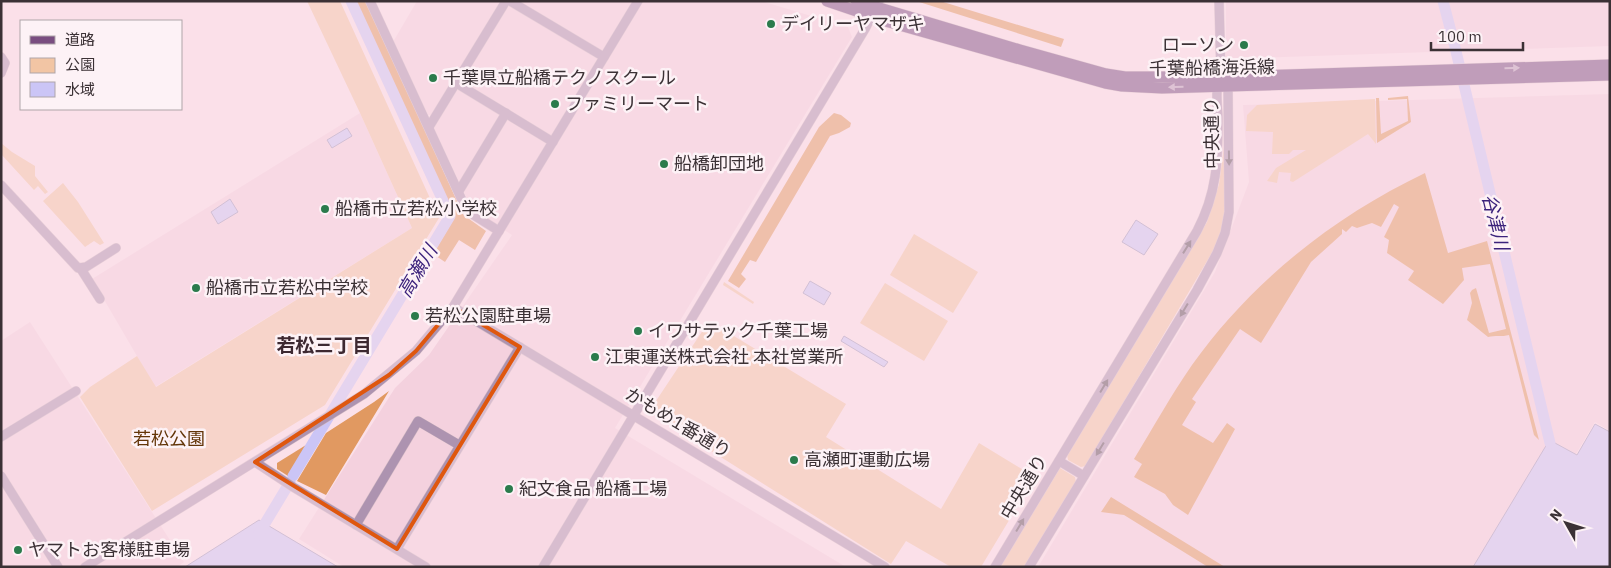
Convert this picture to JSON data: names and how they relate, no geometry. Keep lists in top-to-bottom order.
{
  "streets": {
    "main road": ["千葉船橋海浜線"],
    "street": ["中央通り", "かもめ1番通り"]
  },
  "crossings": [
    ["千葉船橋海浜線", "中央通り"]
  ],
  "districts": ["若松三丁目"],
  "water": ["谷津川", "高瀬川"],
  "parks": ["若松公園"],
  "places": [
    "デイリーヤマザキ",
    "ローソン",
    "千葉県立船橋テクノスクール",
    "ファミリーマート",
    "船橋卸団地",
    "船橋市立若松小学校",
    "船橋市立若松中学校",
    "若松公園駐車場",
    "イワサテック千葉工場",
    "江東運送株式会社 本社営業所",
    "高瀬町運動広場",
    "紀文食品 船橋工場",
    "ヤマトお客様駐車場"
  ],
  "legend": ["道路", "公園", "水域"],
  "scale_bar": "100 m",
  "north": "top left"
}
